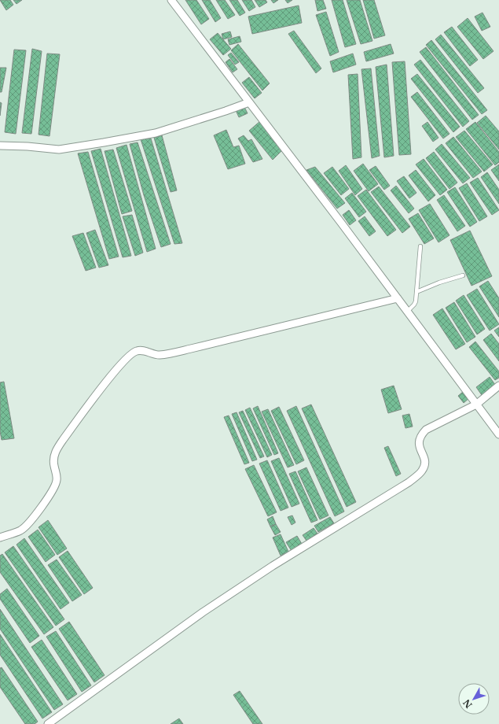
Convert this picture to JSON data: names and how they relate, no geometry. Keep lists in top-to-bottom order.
{
  "north": "bottom left"
}
